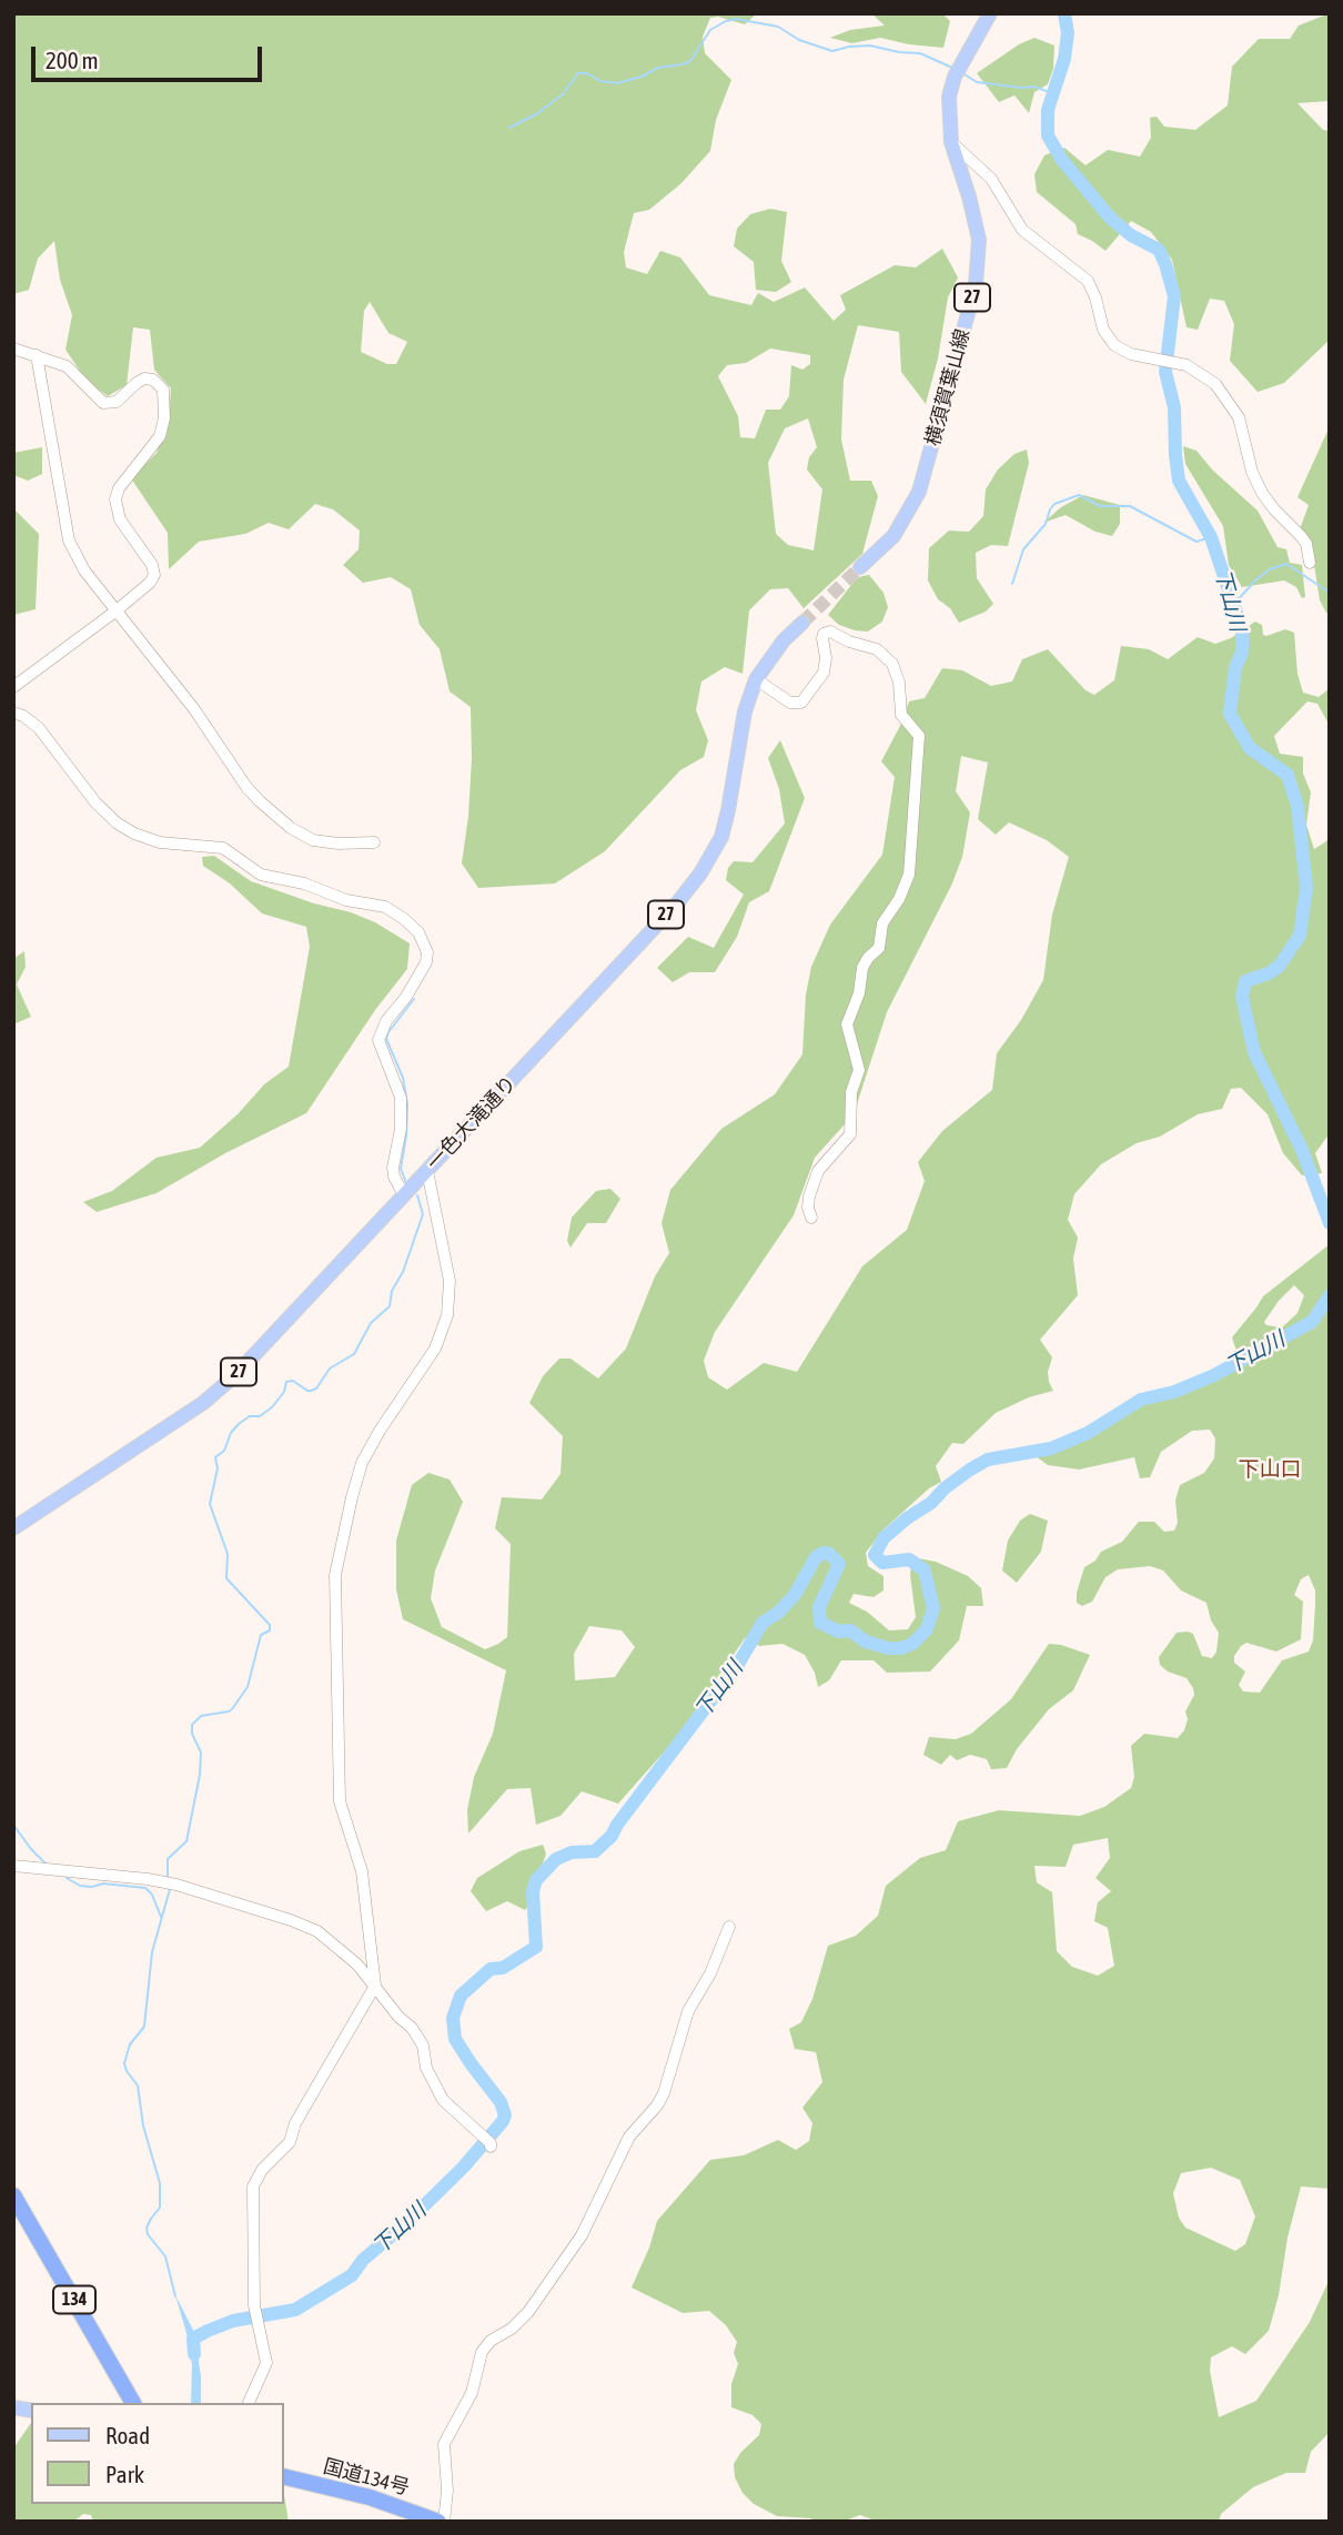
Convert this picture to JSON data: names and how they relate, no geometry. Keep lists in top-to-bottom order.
{
  "streets": {
    "highway": ["134", "国道134号"],
    "main road": ["27", "横須賀葉山線", "一色大滝通り"]
  },
  "districts": ["下山口"],
  "water": ["下山川"],
  "legend": ["Road", "Park"],
  "scale_bar": "200 m"
}
